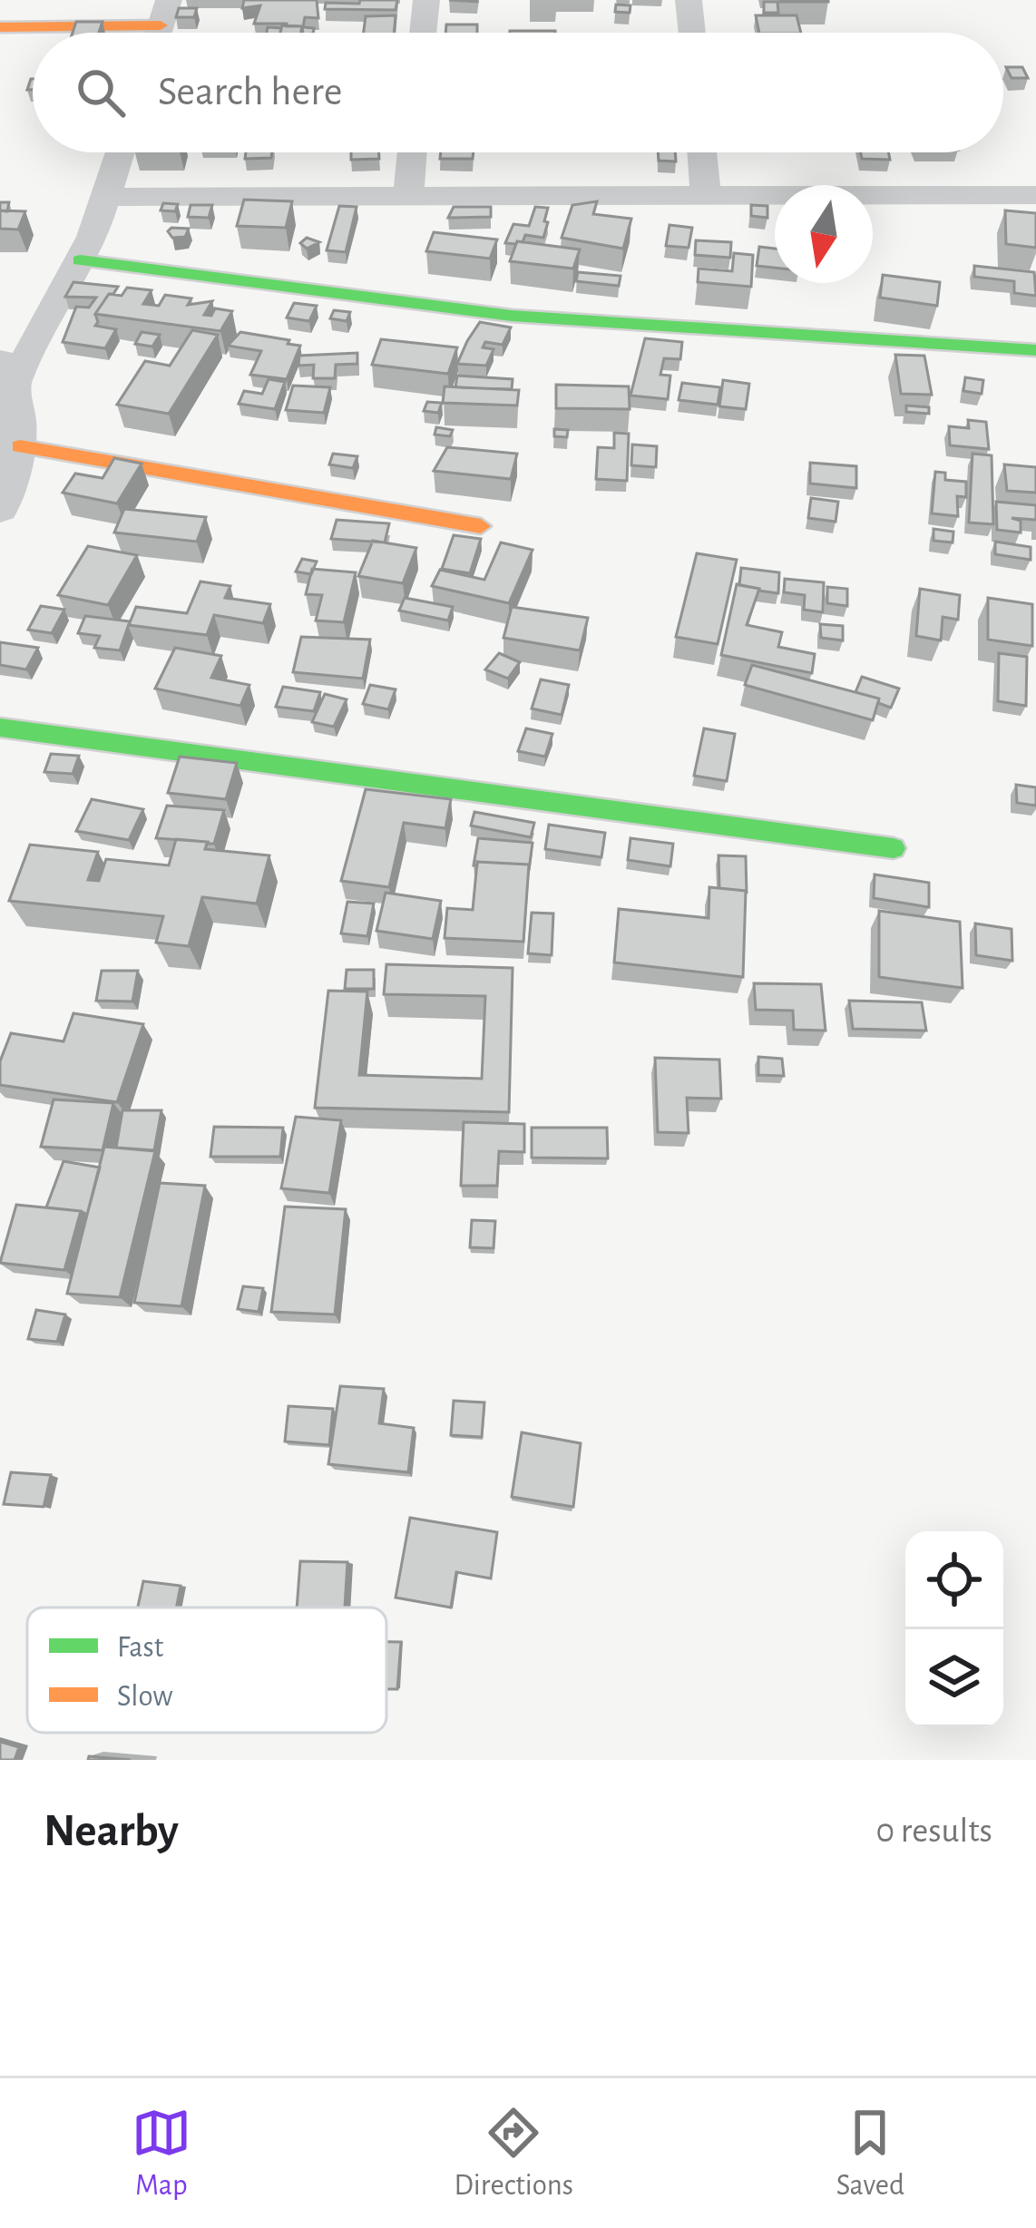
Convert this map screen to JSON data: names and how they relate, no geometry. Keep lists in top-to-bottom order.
{
  "legend": ["Fast", "Slow"],
  "north": "bottom",
  "page": {
    "search": "Search here",
    "heading": ["Nearby", "0 results"],
    "nav": ["Map", "Directions", "Saved"]
  }
}
